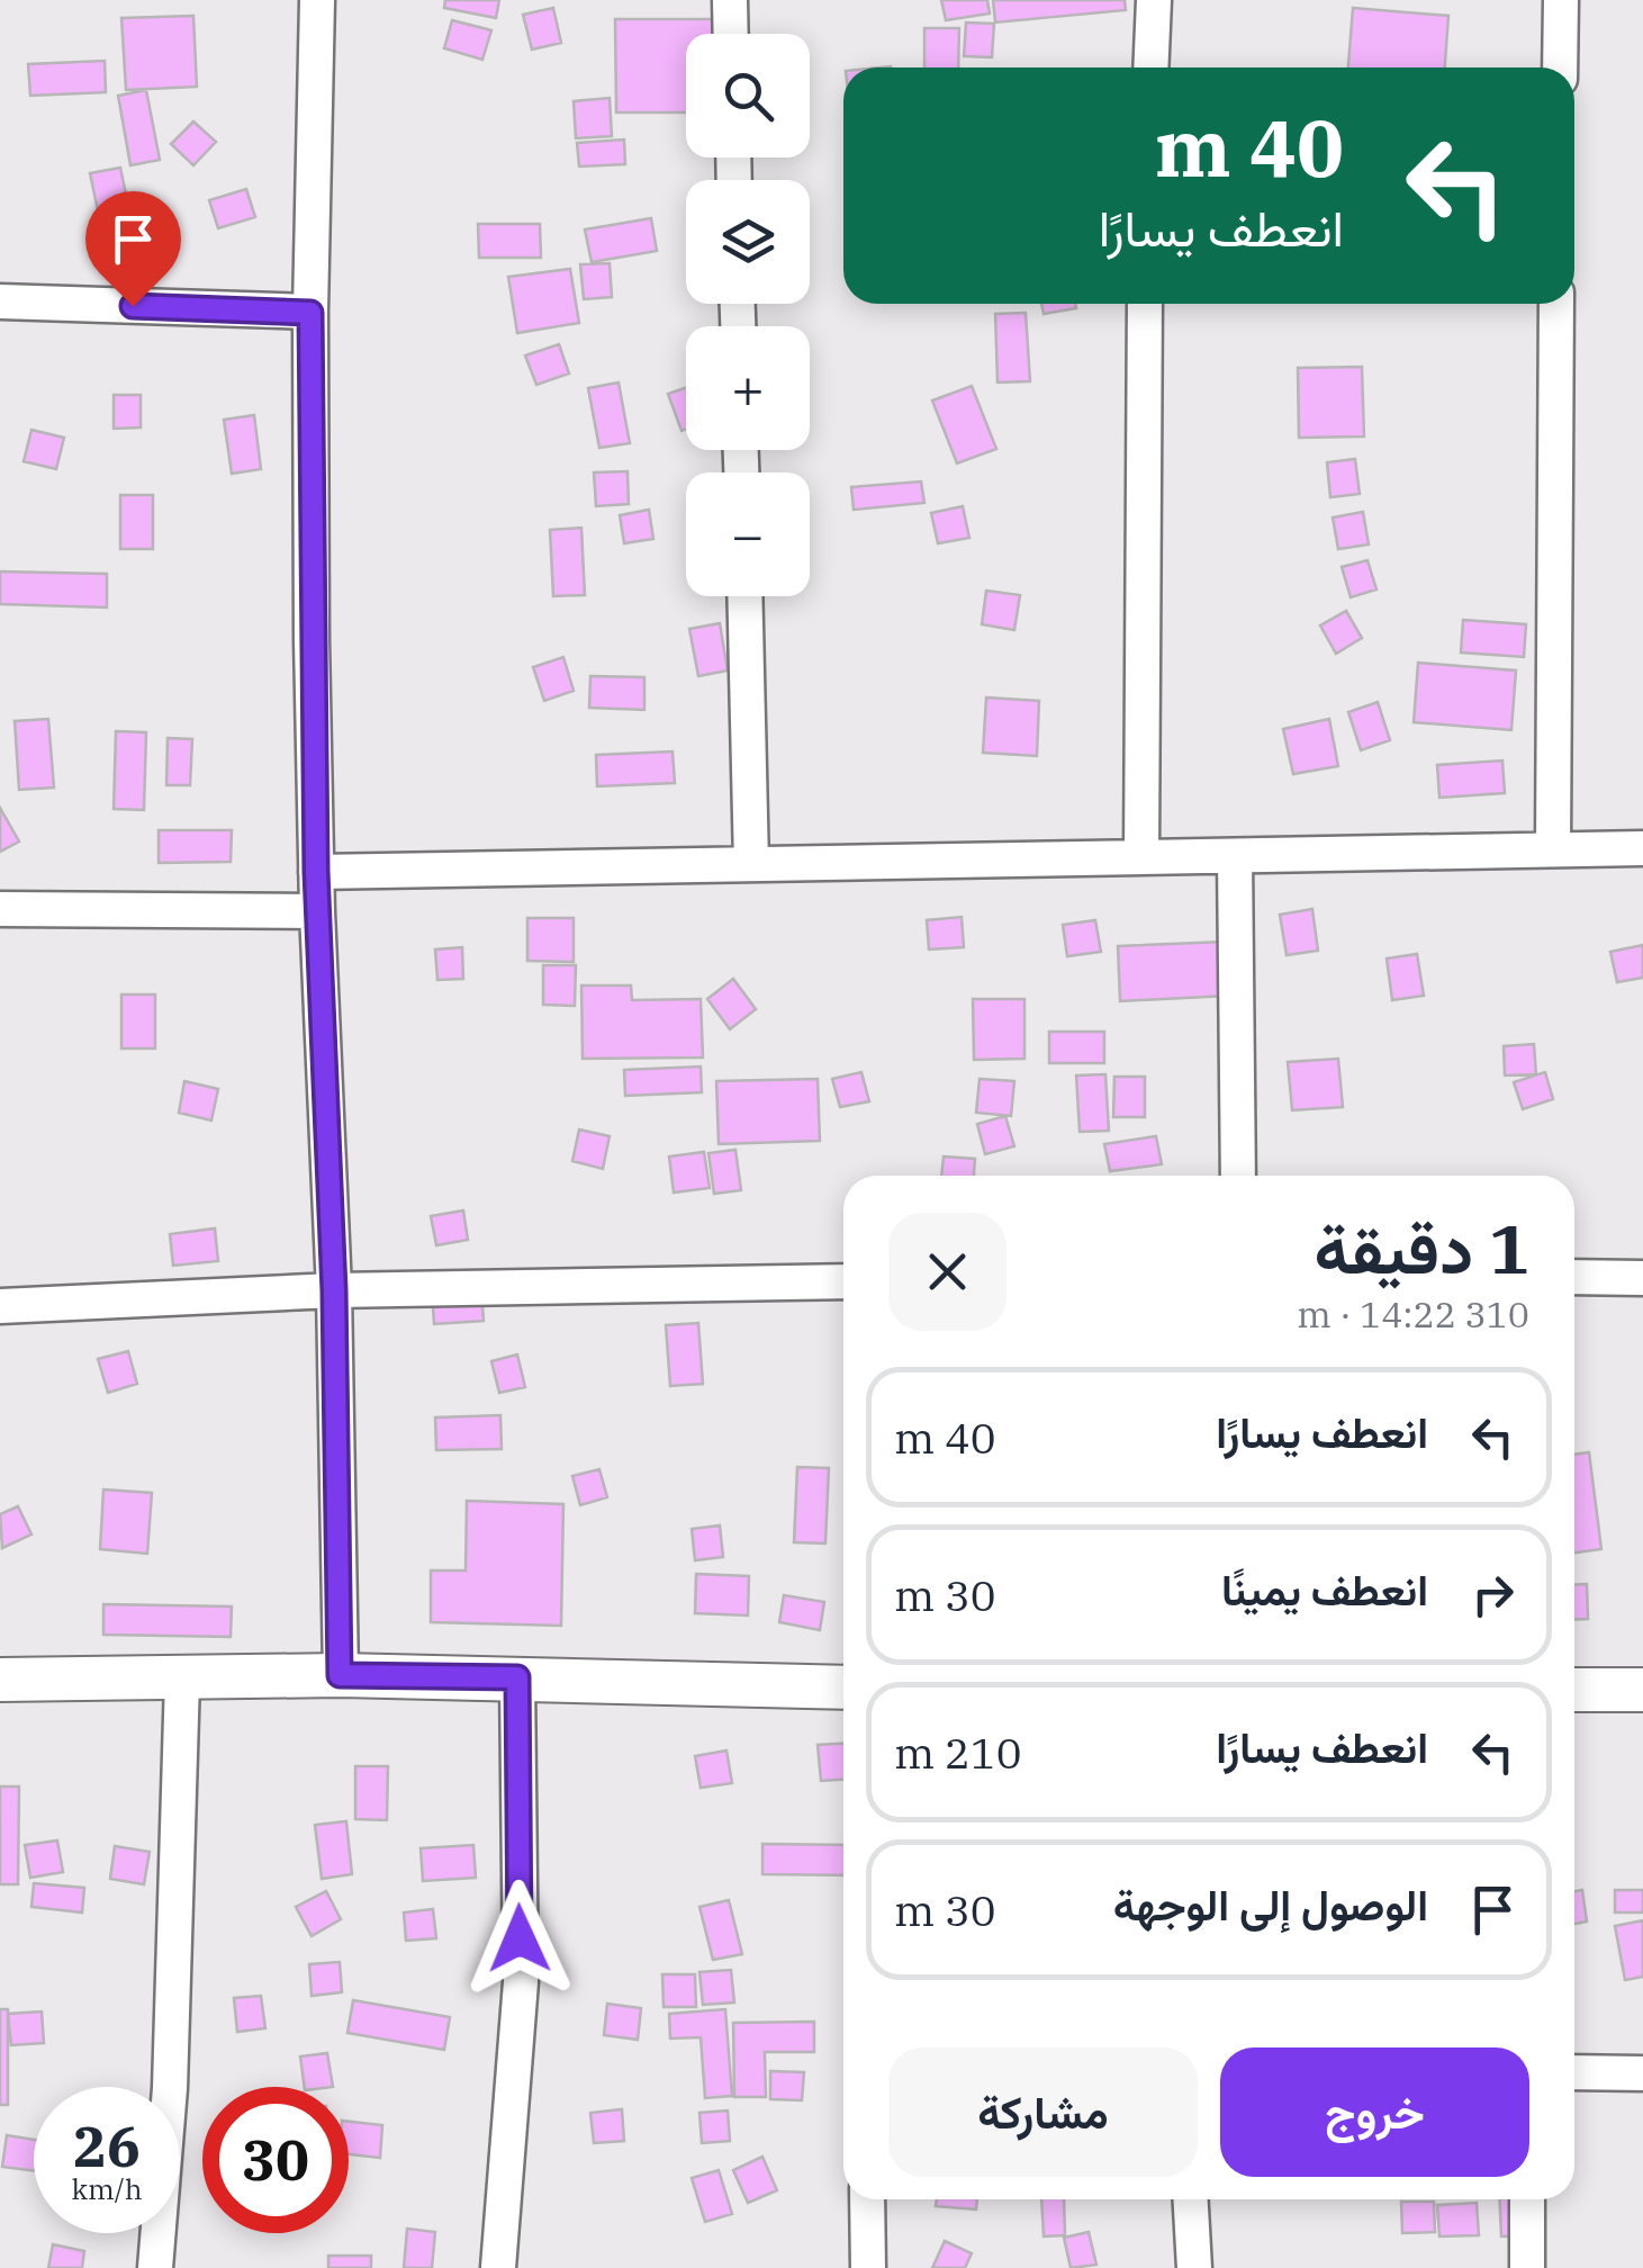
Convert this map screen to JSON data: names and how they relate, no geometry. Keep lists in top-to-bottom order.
{
  "page": {
    "map_buttons": ["+", "−"],
    "turn": ["40 m", "انعطف يسارًا"],
    "heading": ["1 دقيقة", "310 m · 14:22"],
    "list": [
      {
        "name": "انعطف يسارًا",
        "value": "40 m"
      },
      {
        "name": "انعطف يمينًا",
        "value": "30 m"
      },
      {
        "name": "انعطف يسارًا",
        "value": "210 m"
      },
      {
        "name": "الوصول إلى الوجهة",
        "value": "30 m"
      }
    ],
    "buttons": ["خروج", "مشاركة"],
    "speed": "26 km/h",
    "limit": "30"
  }
}
